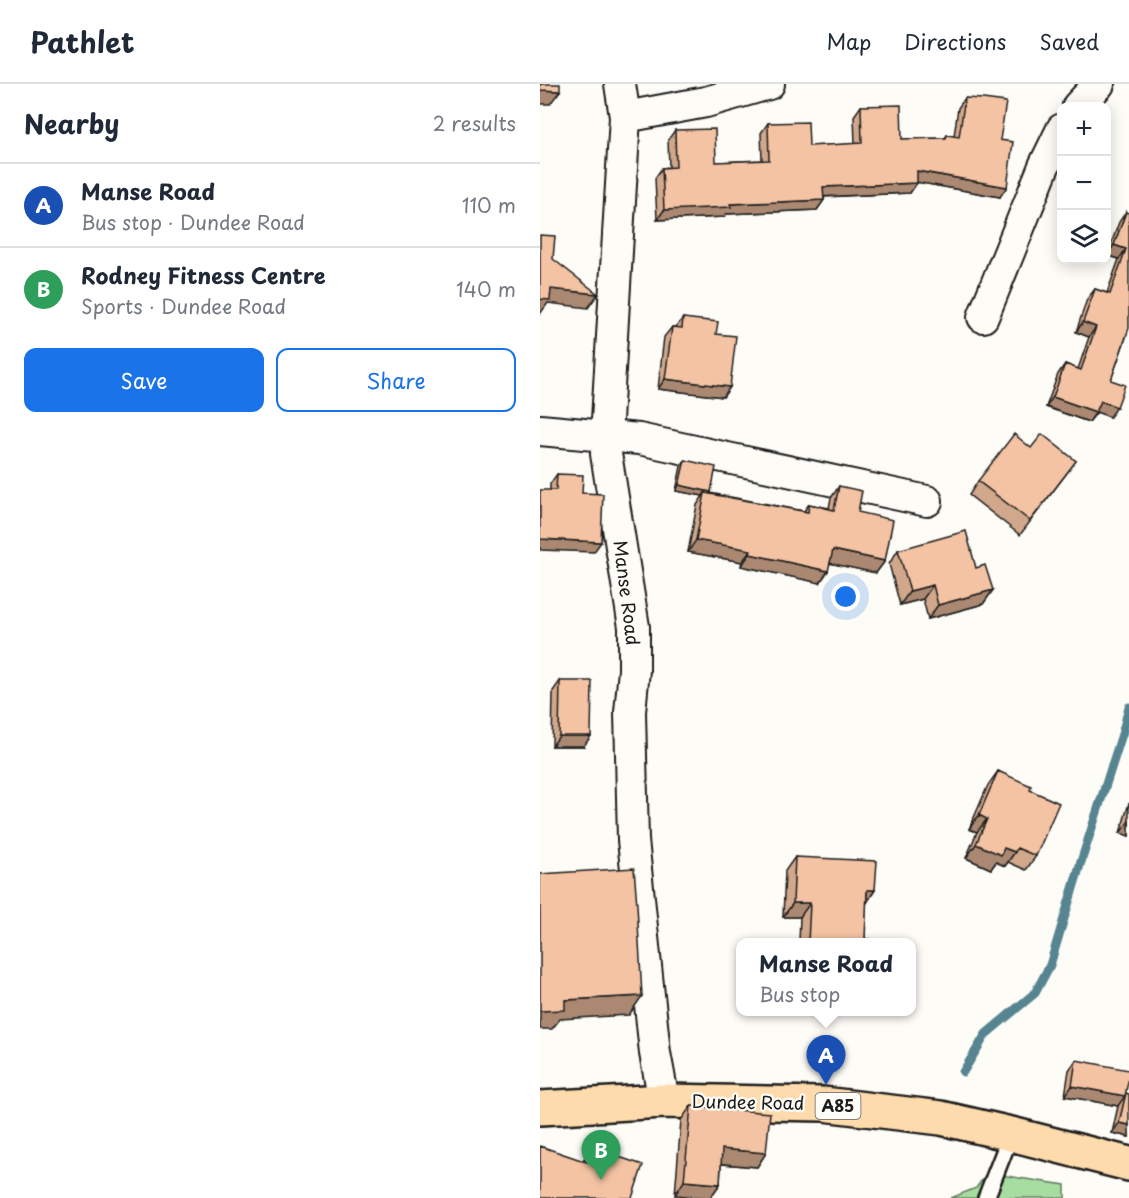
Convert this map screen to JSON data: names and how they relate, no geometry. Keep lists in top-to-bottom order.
{
  "streets": {
    "main road": ["Dundee Road", "A85"],
    "street": ["Manse Road"]
  },
  "crossings": [
    ["Manse Road", "Dundee Road"]
  ],
  "page": {
    "header": "Pathlet",
    "nav": ["Map", "Directions", "Saved"],
    "heading": ["Nearby", "2 results"],
    "map_buttons": ["+", "−"],
    "list": [
      {
        "mark": "A",
        "name": "Manse Road",
        "note": "Bus stop · Dundee Road",
        "value": "110 m"
      },
      {
        "mark": "B",
        "name": "Rodney Fitness Centre",
        "note": "Sports · Dundee Road",
        "value": "140 m"
      }
    ],
    "buttons": ["Save", "Share"],
    "popup": ["Manse Road", "Bus stop"],
    "pins": ["A", "B"]
  }
}
